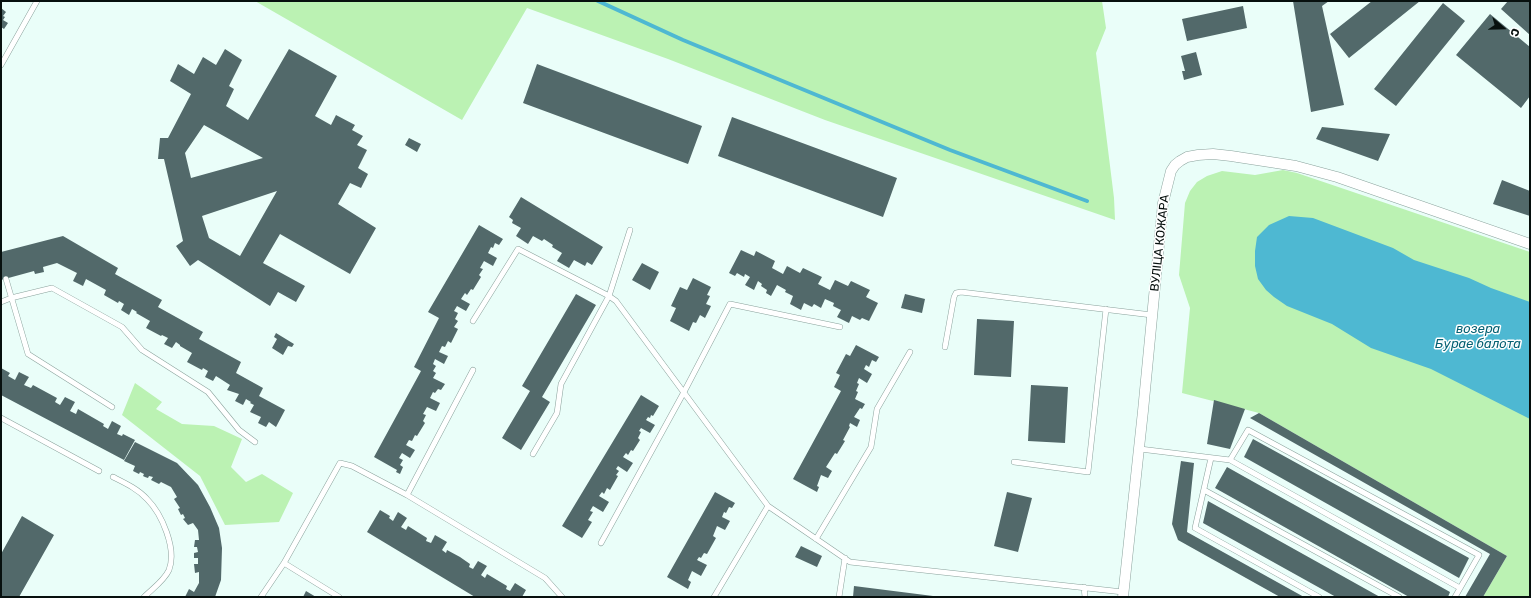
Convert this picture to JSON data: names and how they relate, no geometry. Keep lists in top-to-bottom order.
{
  "streets": {
    "street": ["ВУЛІЦА КОЖАРА"]
  },
  "water": ["возера Бурае балота"],
  "north": "right"
}
